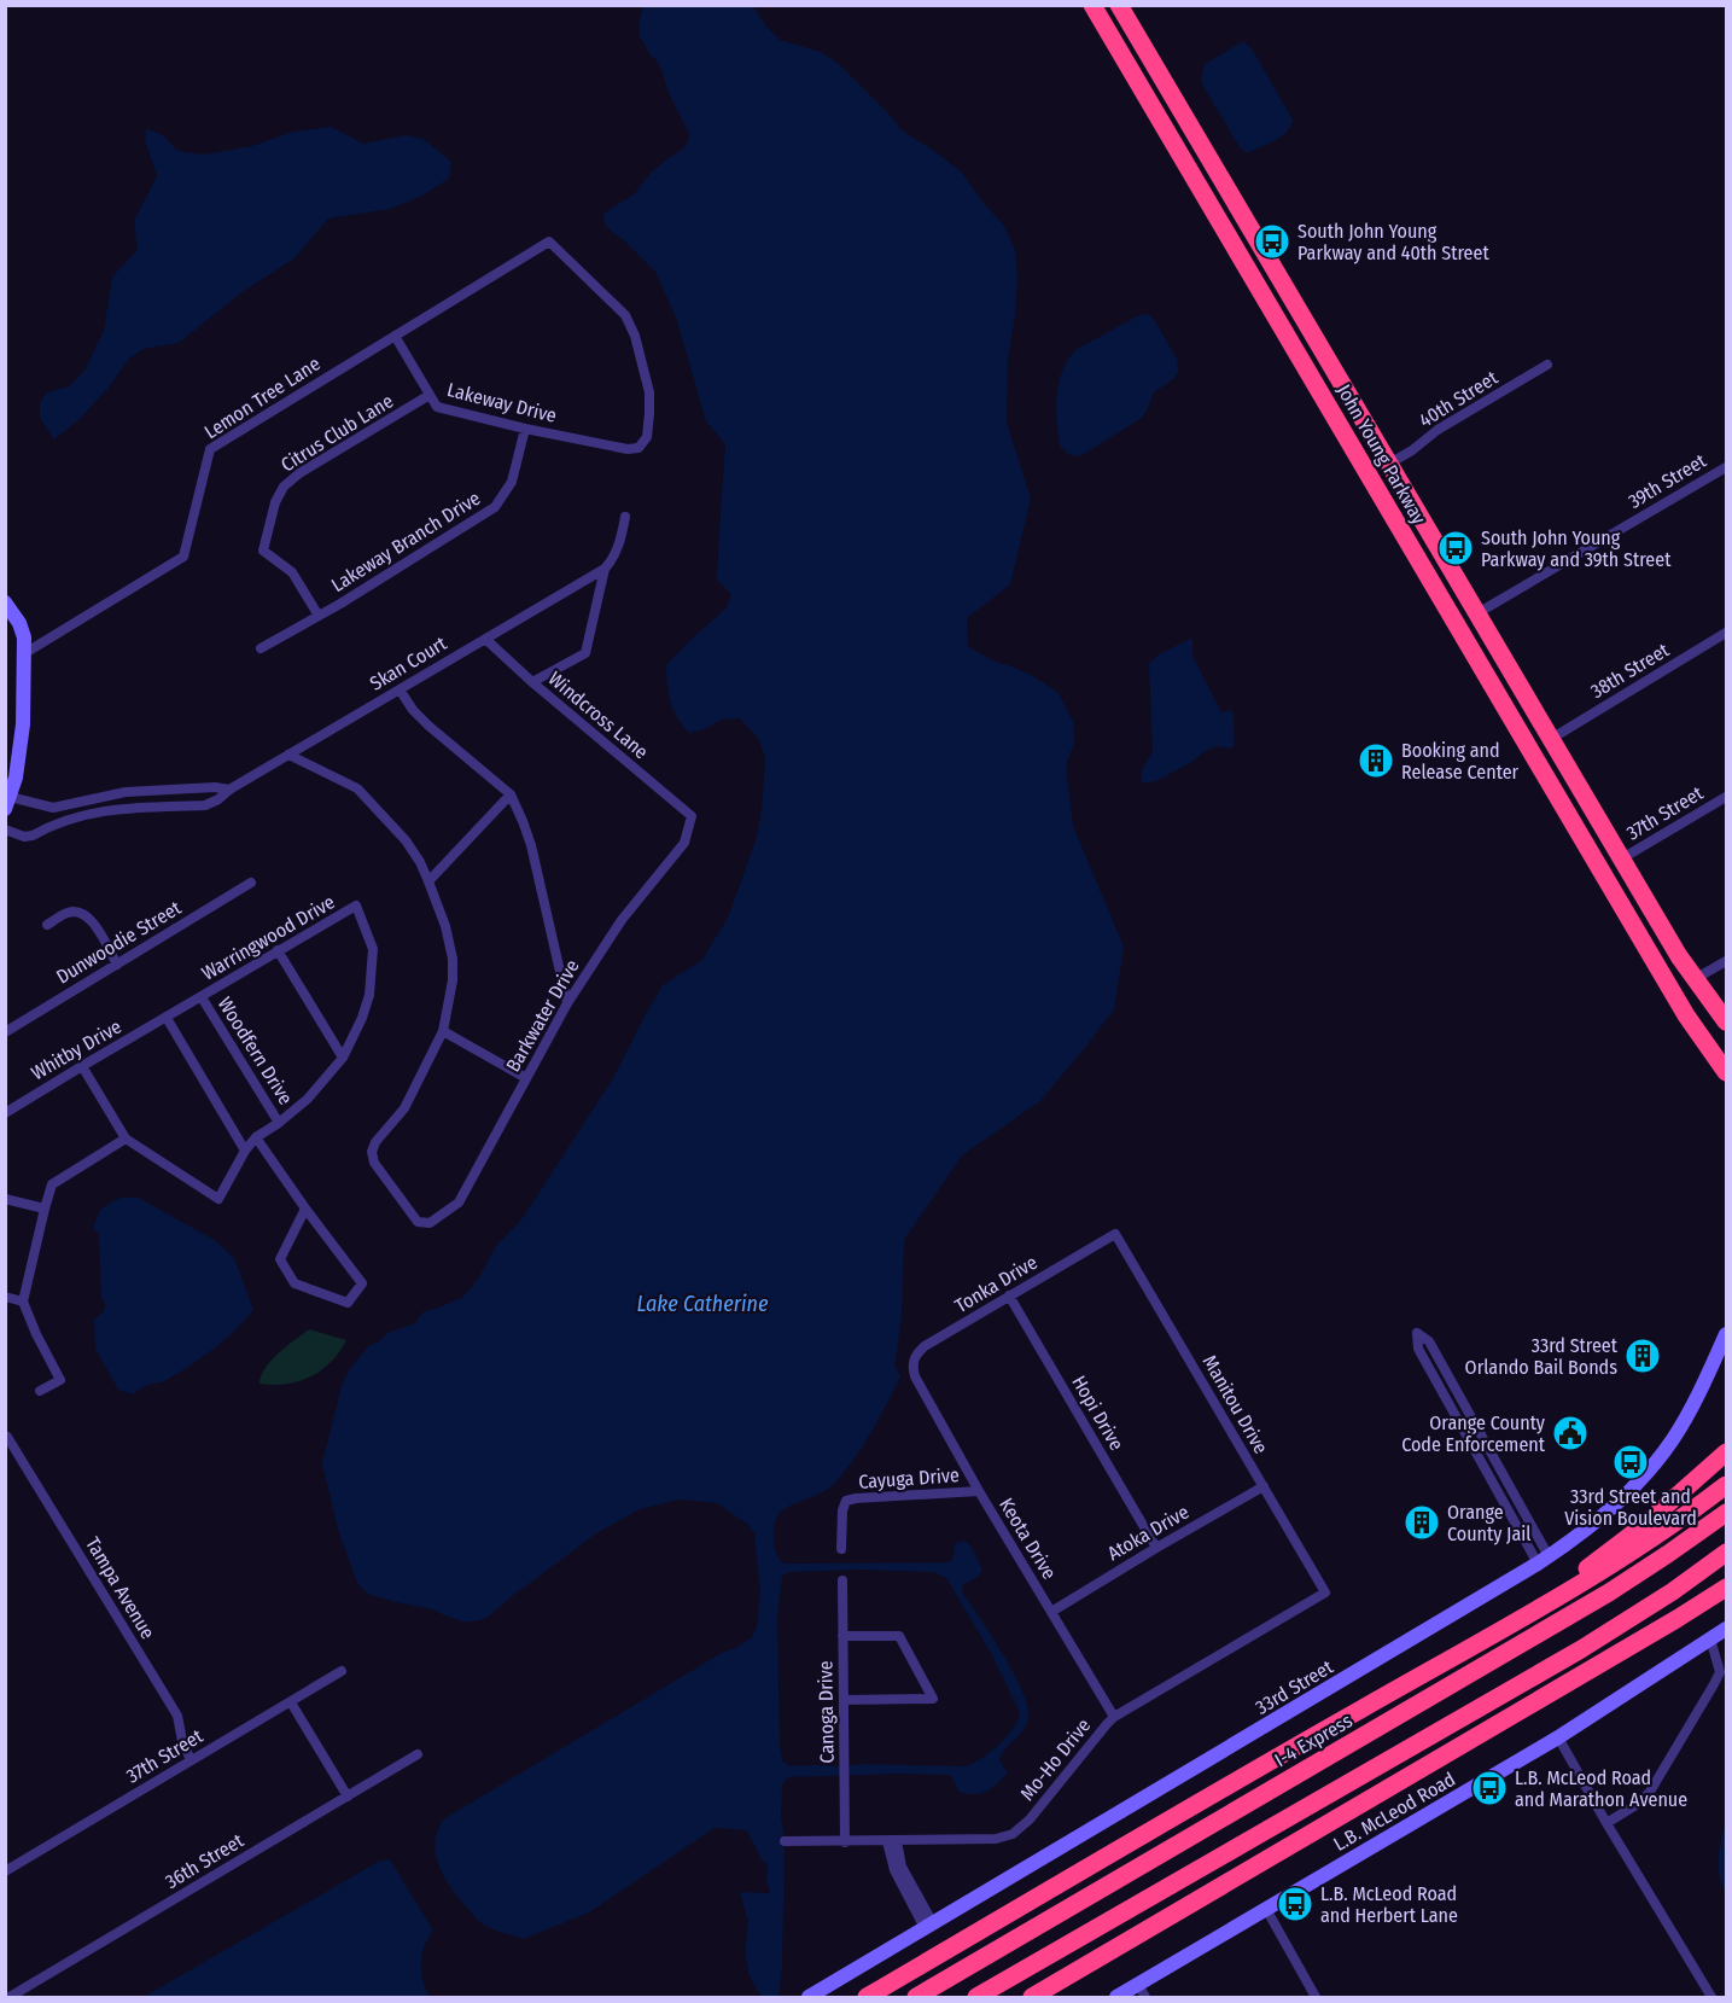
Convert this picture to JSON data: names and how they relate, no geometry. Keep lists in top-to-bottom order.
{
  "streets": {
    "highway": ["John Young Parkway", "I-4 Express"],
    "street": [
      "Lemon Tree Lane",
      "40th Street",
      "Lakeway Drive",
      "Citrus Club Lane",
      "39th Street",
      "Lakeway Branch Drive",
      "Skan Court",
      "38th Street",
      "Windcross Lane",
      "37th Street",
      "Warringwood Drive",
      "Dunwoodie Street",
      "Barkwater Drive",
      "Whitby Drive",
      "Woodfern Drive",
      "Tonka Drive",
      "Manitou Drive",
      "Hopi Drive",
      "Cayuga Drive",
      "Atoka Drive",
      "Keota Drive",
      "Tampa Avenue",
      "33rd Street",
      "Canoga Drive",
      "Mo-Ho Drive",
      "L.B. McLeod Road",
      "36th Street"
    ]
  },
  "crossings": [
    ["Lemon Tree Lane", "Lakeway Drive"],
    ["40th Street", "John Young Parkway"],
    ["Lakeway Drive", "Citrus Club Lane"],
    ["Lakeway Drive", "Lakeway Branch Drive"],
    ["Citrus Club Lane", "Lakeway Branch Drive"],
    ["John Young Parkway", "39th Street"],
    ["John Young Parkway", "38th Street"],
    ["John Young Parkway", "37th Street"],
    ["Skan Court", "Windcross Lane"],
    ["Windcross Lane", "Barkwater Drive"],
    ["37th Street", "Tampa Avenue"],
    ["Warringwood Drive", "Whitby Drive"],
    ["Warringwood Drive", "Woodfern Drive"],
    ["Tonka Drive", "Manitou Drive"],
    ["Tonka Drive", "Hopi Drive"],
    ["Tonka Drive", "Keota Drive"],
    ["Manitou Drive", "Atoka Drive"],
    ["Manitou Drive", "Mo-Ho Drive"],
    ["Hopi Drive", "Atoka Drive"],
    ["Cayuga Drive", "Keota Drive"],
    ["Atoka Drive", "Keota Drive"],
    ["Keota Drive", "Mo-Ho Drive"],
    ["Canoga Drive", "Mo-Ho Drive"]
  ],
  "water": ["Lake Catherine"],
  "places": {
    "bus stop": [
      "South John Young Parkway and 40th Street",
      "South John Young Parkway and 39th Street",
      "33rd Street and Vision Boulevard",
      "L.B. McLeod Road and Marathon Avenue",
      "L.B. McLeod Road and Herbert Lane"
    ],
    "building": ["Booking and Release Center", "33rd Street Orlando Bail Bonds", "Orange County Jail"],
    "public building": ["Orange County Code Enforcement"]
  }
}
